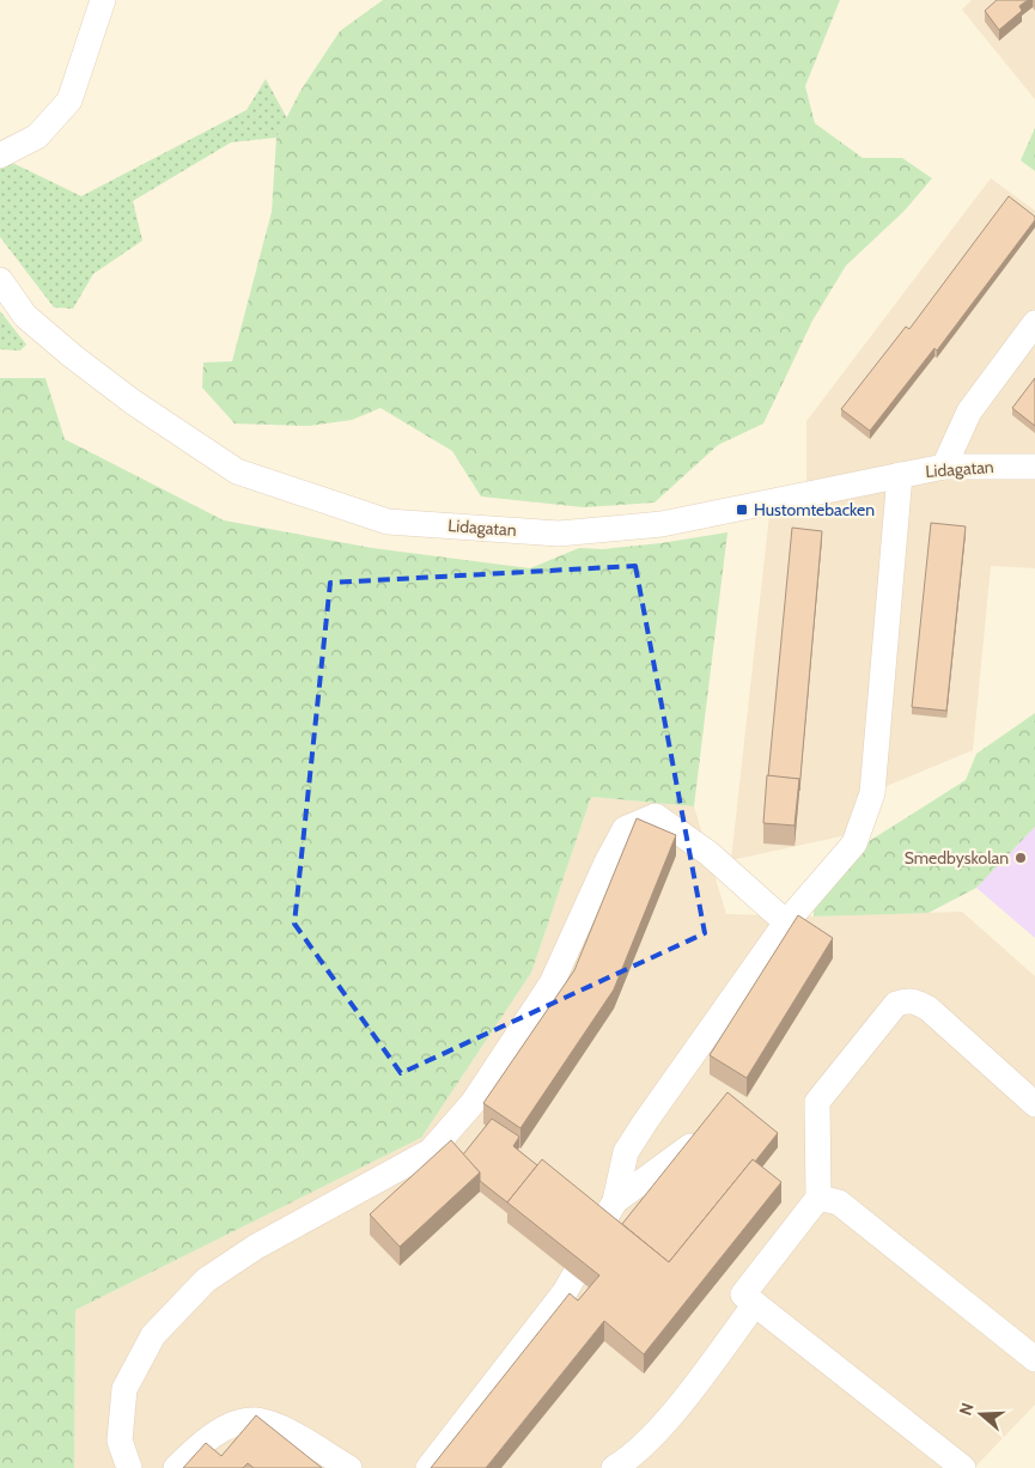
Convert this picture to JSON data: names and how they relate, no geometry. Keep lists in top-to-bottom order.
{
  "streets": {
    "street": ["Lidagatan"]
  },
  "places": {
    "transit": ["Hustomtebacken"],
    "other": ["Smedbyskolan"]
  },
  "north": "left"
}
